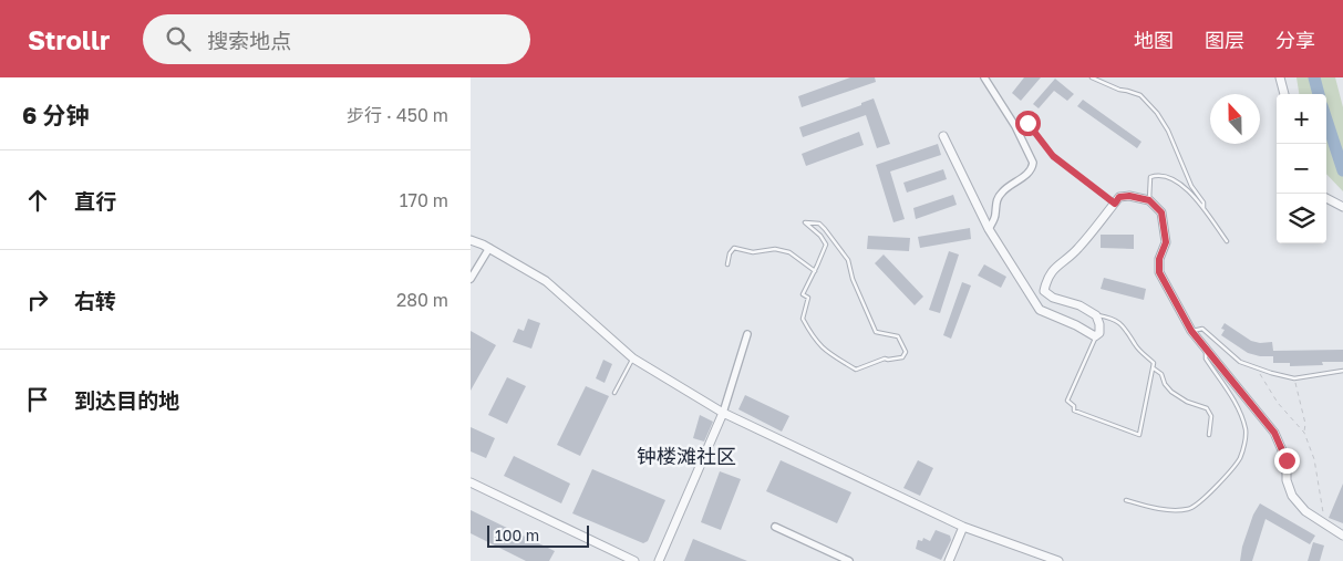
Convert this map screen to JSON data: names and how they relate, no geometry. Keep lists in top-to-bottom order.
{
  "districts": ["钟楼滩社区"],
  "scale_bar": "100 m",
  "north": "top",
  "page": {
    "header": "Strollr",
    "search": "搜索地点",
    "nav": ["地图", "图层", "分享"],
    "heading": ["6 分钟", "步行 · 450 m"],
    "map_buttons": ["+", "−"],
    "list": [
      ["直行", "170 m"],
      ["右转", "280 m"],
      "到达目的地"
    ],
    "scale": "100 m"
  }
}
